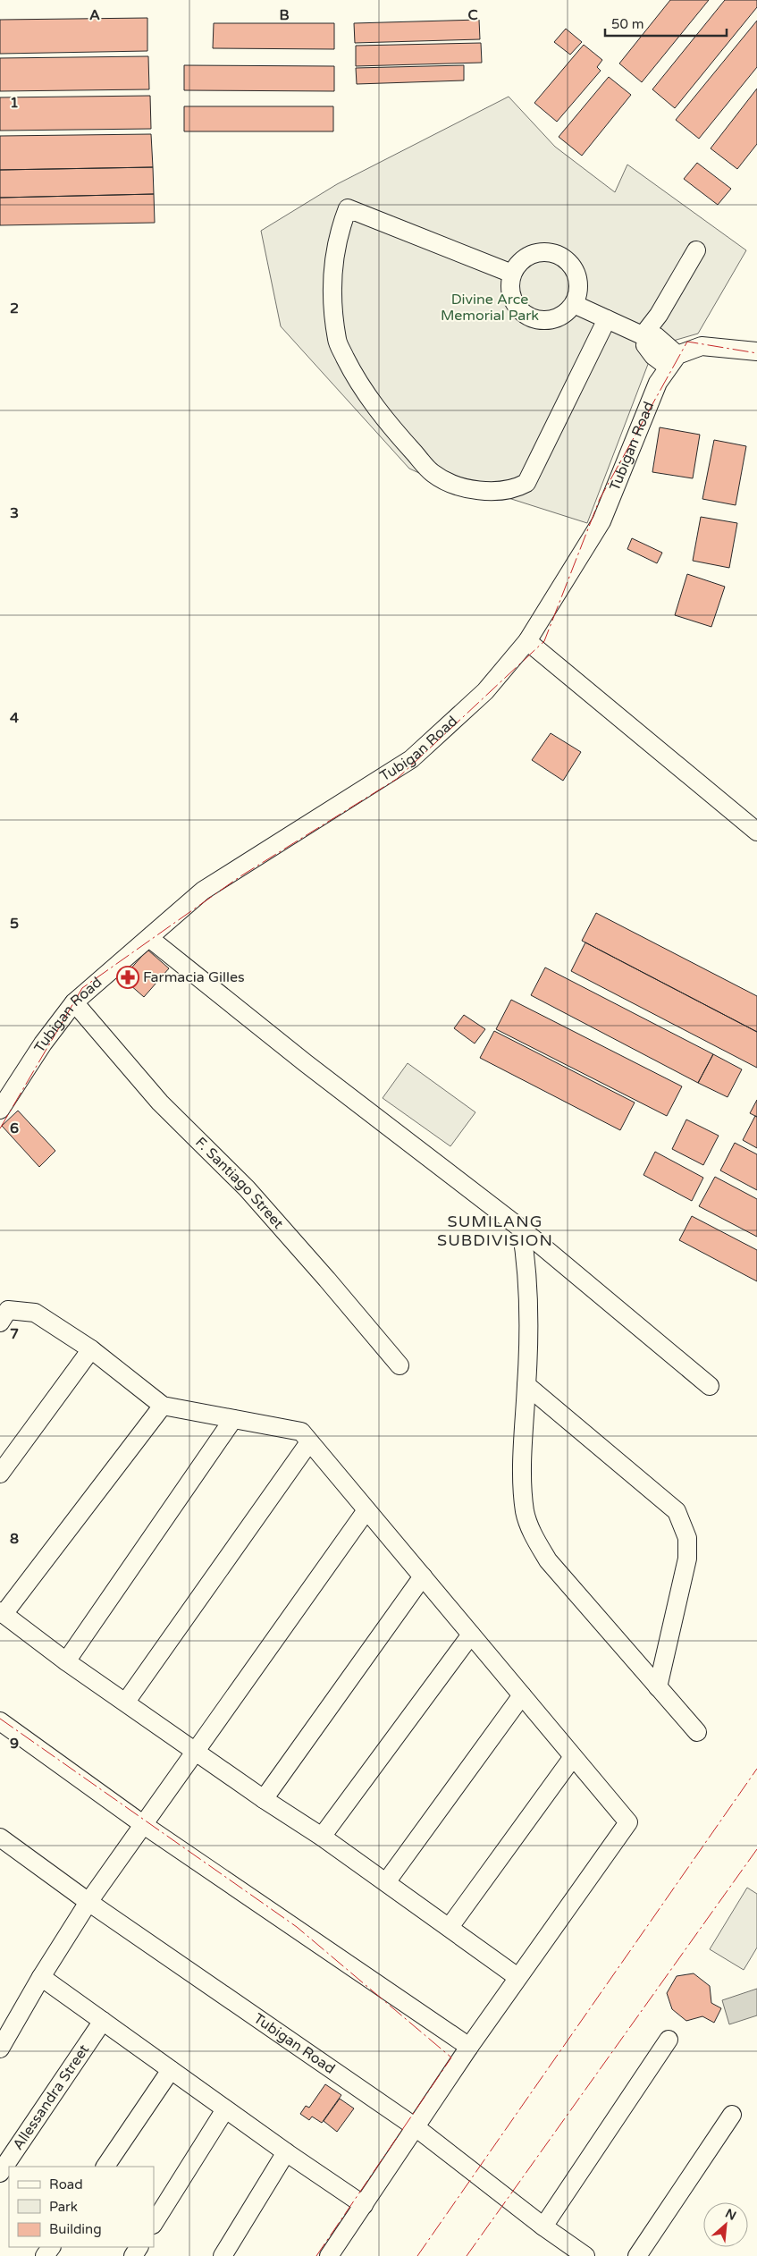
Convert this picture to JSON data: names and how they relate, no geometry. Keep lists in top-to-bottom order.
{
  "streets": {
    "street": ["Tubigan Road", "F. Santiago Street", "Allessandra Street"]
  },
  "crossings": [
    ["Tubigan Road", "F. Santiago Street"]
  ],
  "districts": ["SUMILANG SUBDIVISION"],
  "parks": ["Divine Arce Memorial Park"],
  "places": {
    "pharmacy": ["Farmacia Gilles"]
  },
  "legend": ["Road", "Park", "Building"],
  "scale_bar": "50 m",
  "north": "top right",
  "grid": {
    "columns": ["A", "B", "C"],
    "rows": [
      "1",
      "2",
      "3",
      "4",
      "5",
      "6",
      "7",
      "8",
      "9"
    ]
  }
}
